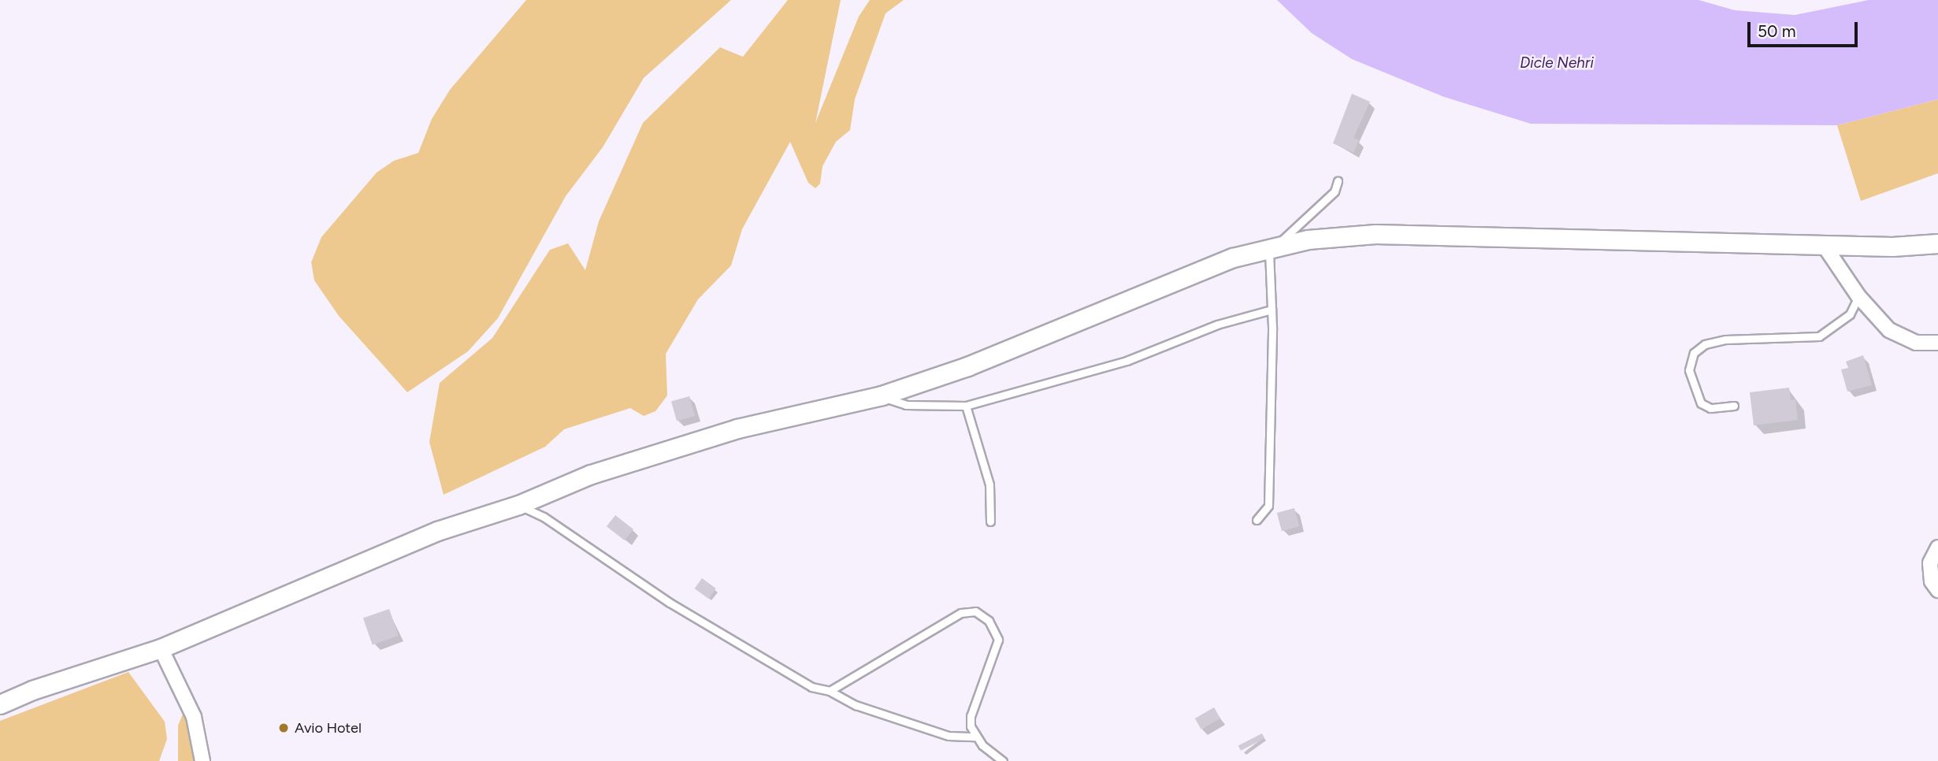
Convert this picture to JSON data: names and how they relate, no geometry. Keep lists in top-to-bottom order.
{
  "water": ["Dicle Nehri"],
  "places": ["Avio Hotel"],
  "scale_bar": "50 m"
}
